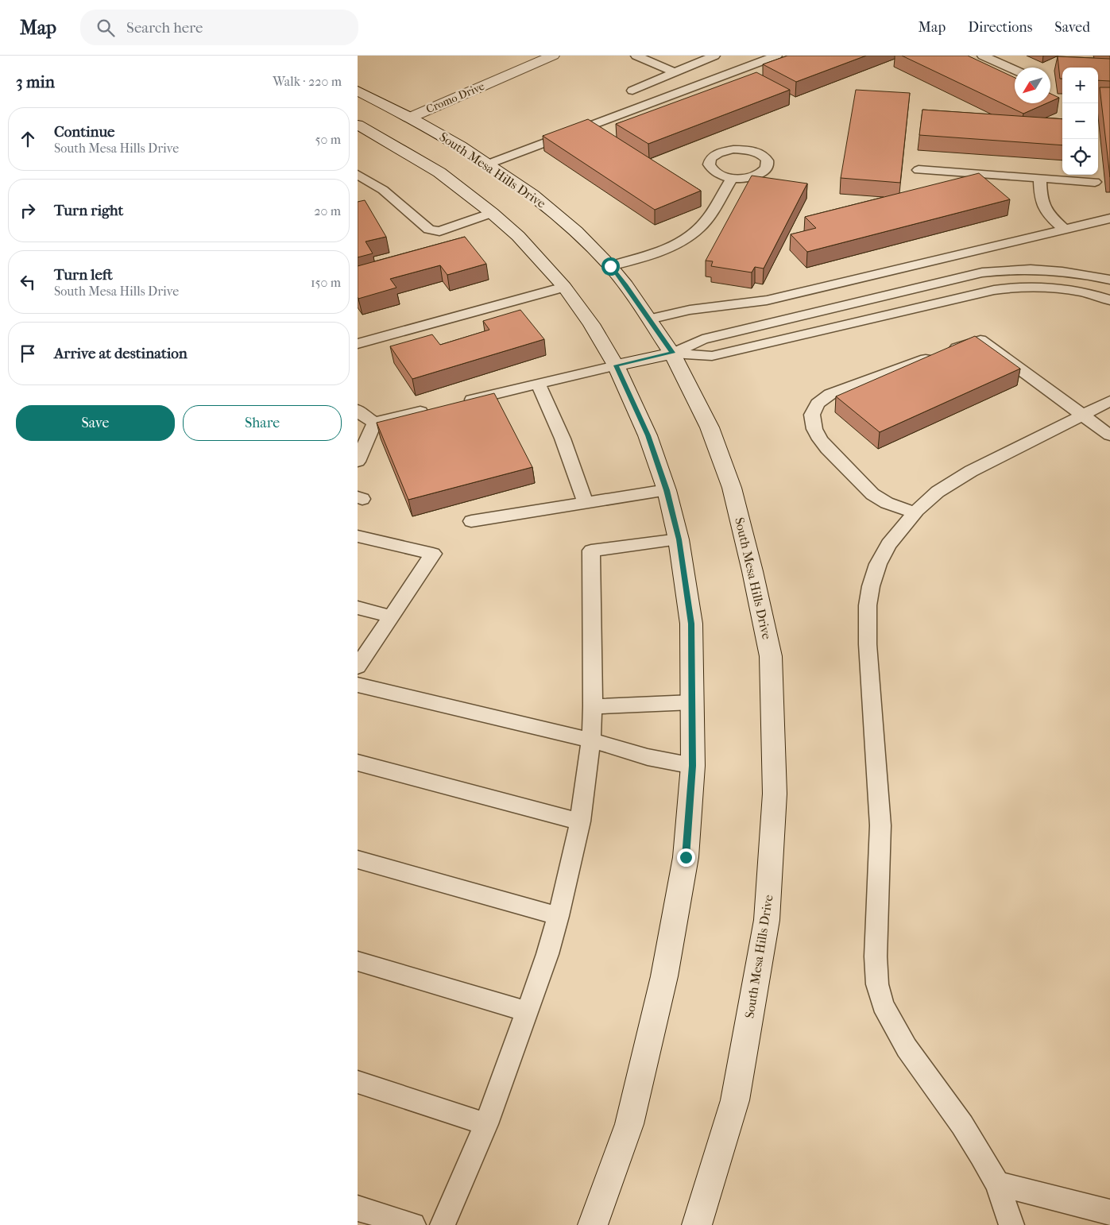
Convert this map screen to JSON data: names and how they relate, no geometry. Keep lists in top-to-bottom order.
{
  "streets": {
    "street": ["Cromo Drive", "South Mesa Hills Drive"]
  },
  "crossings": [
    ["Cromo Drive", "South Mesa Hills Drive"]
  ],
  "north": "bottom left",
  "page": {
    "header": "Map",
    "search": "Search here",
    "nav": ["Map", "Directions", "Saved"],
    "heading": ["3 min", "Walk · 220 m"],
    "map_buttons": ["+", "−"],
    "list": [
      ["Continue", "South Mesa Hills Drive", "50 m"],
      ["Turn right", "20 m"],
      ["Turn left", "South Mesa Hills Drive", "150 m"],
      "Arrive at destination"
    ],
    "buttons": ["Save", "Share"]
  }
}
